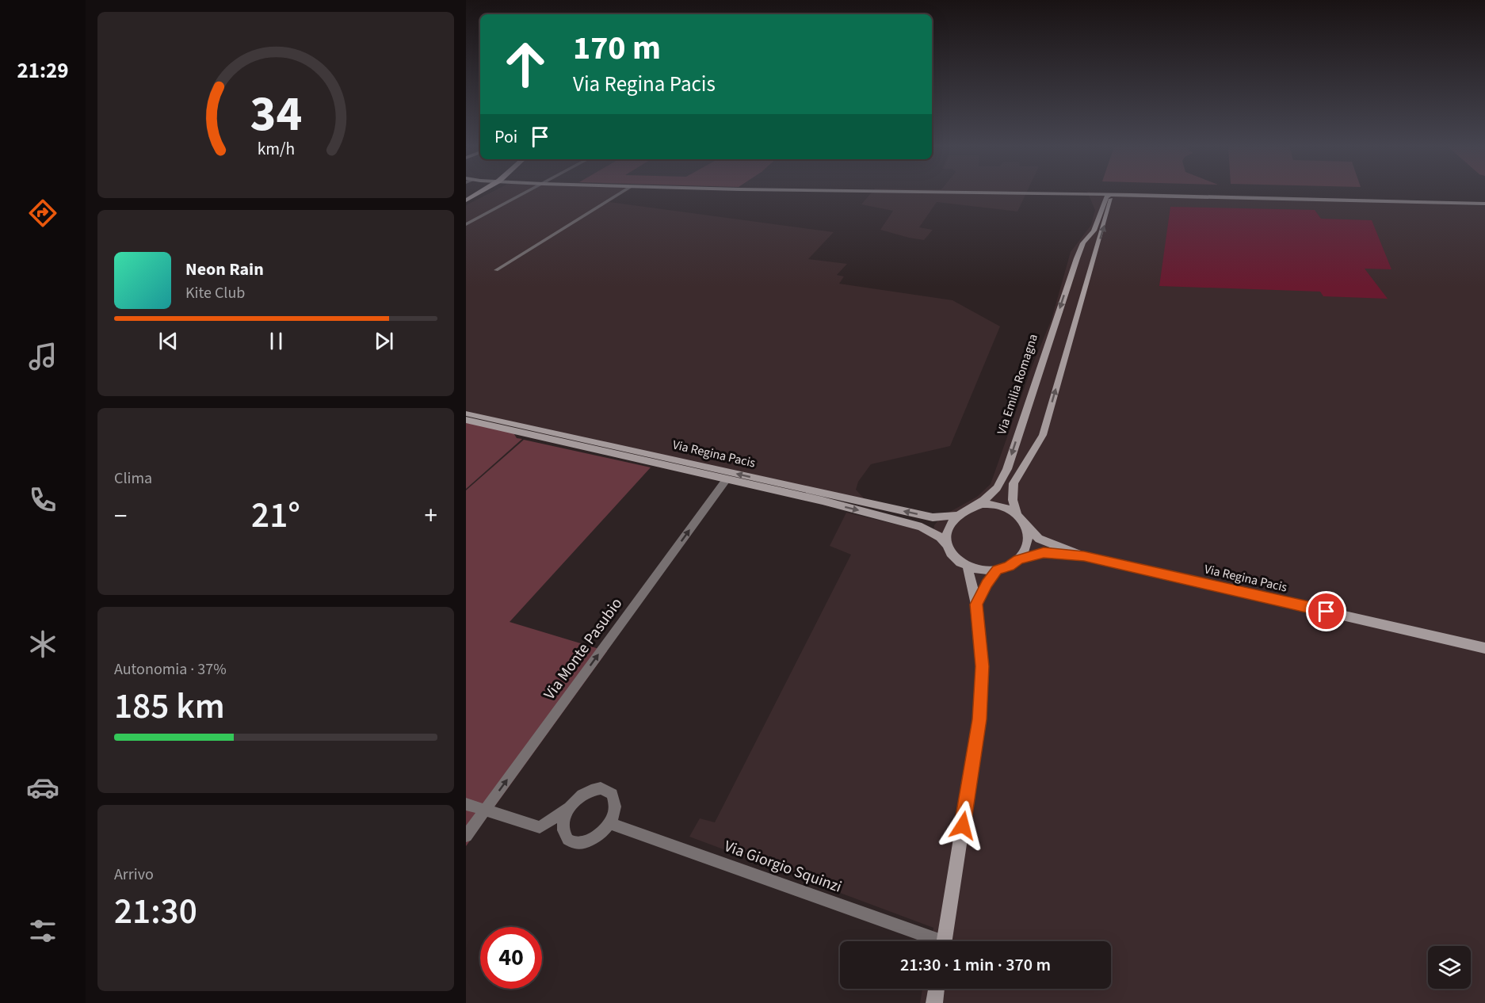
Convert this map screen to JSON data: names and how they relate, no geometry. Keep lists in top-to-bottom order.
{
  "streets": {
    "street": [
      "Via Emilia Romagna",
      "Via Regina Pacis",
      "Via Monte Pasubio",
      "Via Giorgio Squinzi"
    ]
  },
  "crossings": [
    ["Via Emilia Romagna", "Via Regina Pacis"],
    ["Via Regina Pacis", "Via Monte Pasubio"]
  ],
  "one_way": ["Via Monte Pasubio"],
  "page": {
    "tabs": "21:29",
    "turn": ["170 m", "Via Regina Pacis"],
    "then": "Poi",
    "song": ["Neon Rain", "Kite Club"],
    "tile": [
      "Clima",
      ["Autonomia · 37%", "185 km"],
      ["Arrivo", "21:30"]
    ],
    "heat": ["−", "21°", "+"],
    "limit": "40",
    "trip": "21:30 · 1 min · 370 m",
    "gauge": ["34", "km/h"]
  }
}
